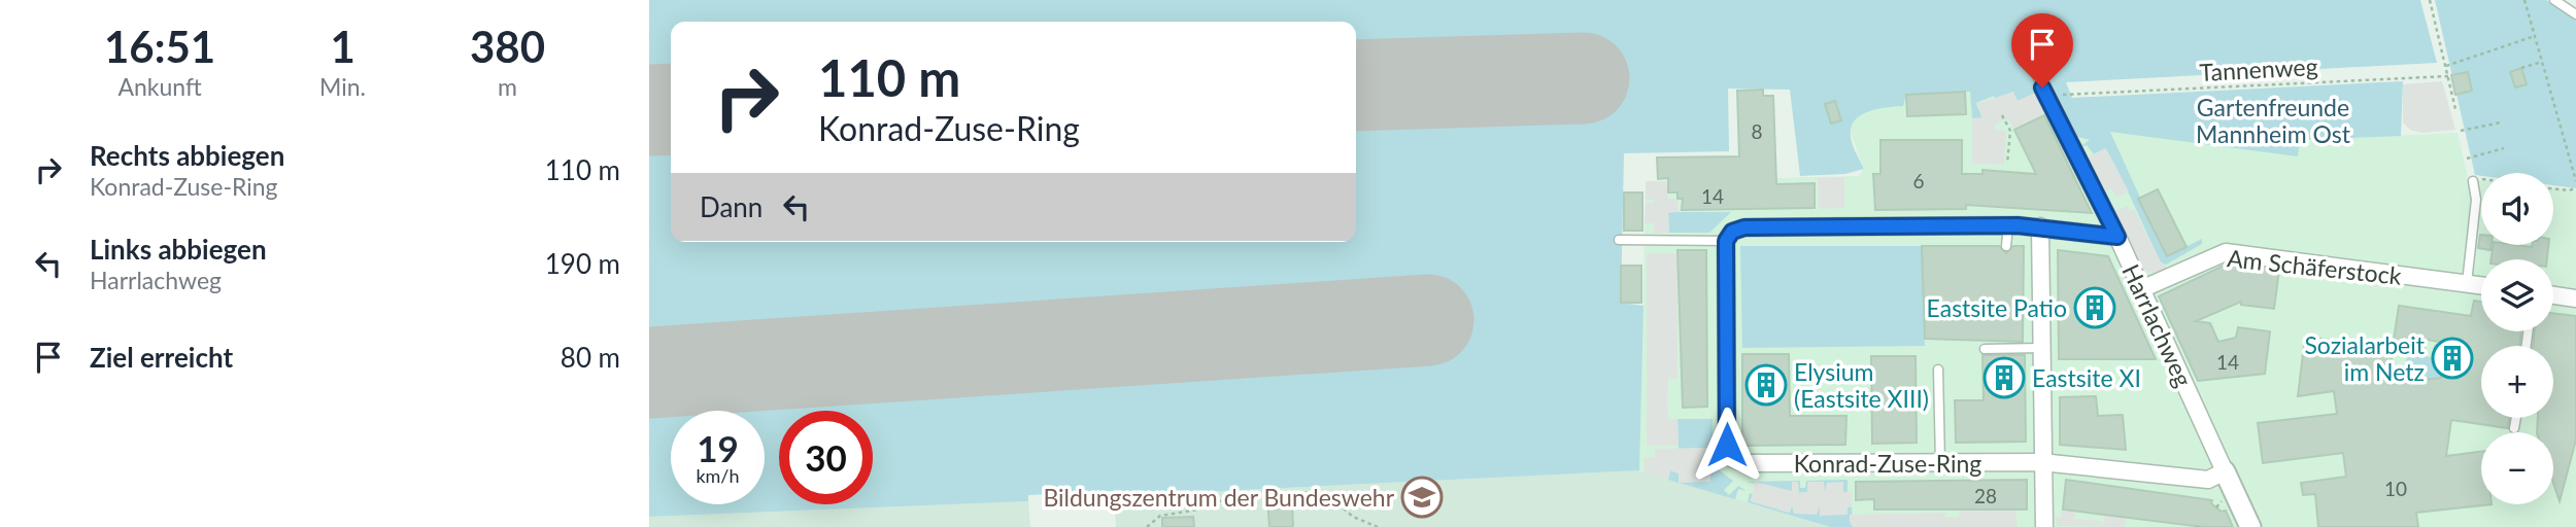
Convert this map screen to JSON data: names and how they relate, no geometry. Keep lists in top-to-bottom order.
{
  "streets": {
    "street": ["Am Schäferstock", "Harrlachweg", "Konrad-Zuse-Ring"],
    "path": ["Tannenweg"]
  },
  "crossings": [
    ["Am Schäferstock", "Harrlachweg"],
    ["Harrlachweg", "Konrad-Zuse-Ring"]
  ],
  "parks": ["Gartenfreunde Mannheim Ost"],
  "places": {
    "building": [
      "Eastsite Patio",
      "Sozialarbeit im Netz",
      "Eastsite XI",
      "Elysium (Eastsite XIII)"
    ],
    "school or university": ["Bildungszentrum der Bundeswehr"]
  },
  "house_numbers": [
    "8",
    "6",
    "14",
    "14",
    "10",
    "28"
  ],
  "page": {
    "eta": [
      "16:51",
      "Ankunft",
      "1",
      "Min.",
      "380",
      "m"
    ],
    "turn": ["110 m", "Konrad-Zuse-Ring"],
    "list": [
      {
        "name": "Rechts abbiegen",
        "note": "Konrad-Zuse-Ring",
        "value": "110 m"
      },
      {
        "name": "Links abbiegen",
        "note": "Harrlachweg",
        "value": "190 m"
      },
      {
        "name": "Ziel erreicht",
        "value": "80 m"
      }
    ],
    "map_buttons": ["+", "−"],
    "then": "Dann",
    "speed": "19 km/h",
    "limit": "30"
  }
}
